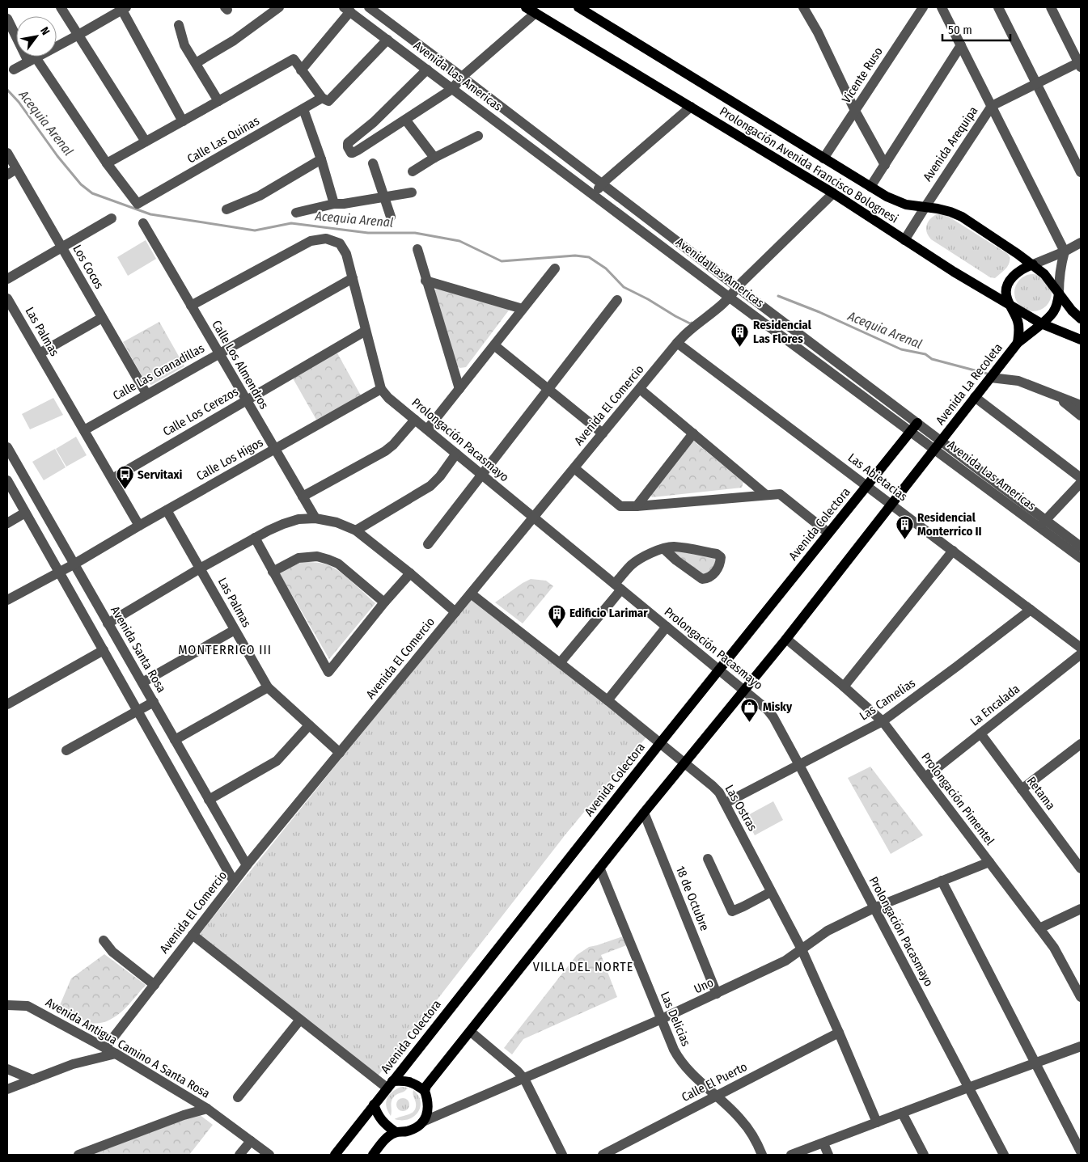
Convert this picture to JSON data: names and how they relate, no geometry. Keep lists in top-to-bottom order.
{
  "streets": {
    "main road": ["Prolongación Avenida Francisco Bolognesi", "Avenida La Recoleta", "Avenida Colectora"],
    "street": [
      "Vicente Ruso",
      "Avenida Las Americas",
      "Calle Las Quinas",
      "Avenida Arequipa",
      "Los Cocos",
      "Las Palmas",
      "Calle Los Almendros",
      "Calle Las Granadillas",
      "Avenida El Comercio",
      "Calle Los Cerezos",
      "Prolongación Pacasmayo",
      "Calle Los Higos",
      "Las Abietacias",
      "Avenida Santa Rosa",
      "Las Camelias",
      "La Encalada",
      "Retama",
      "Prolongación Pimentel",
      "Las Ostras",
      "18 de Octubre",
      "Uno",
      "Las Delicias",
      "Avenida Antigua Camino A Santa Rosa",
      "Calle El Puerto"
    ]
  },
  "crossings": [
    ["Vicente Ruso", "Prolongación Avenida Francisco Bolognesi"],
    ["Avenida Las Americas", "Calle Las Quinas"],
    ["Avenida Las Americas", "Avenida La Recoleta"],
    ["Avenida Las Americas", "Avenida El Comercio"],
    ["Avenida Las Americas", "Avenida Colectora"],
    ["Avenida Arequipa", "Prolongación Avenida Francisco Bolognesi"],
    ["Prolongación Avenida Francisco Bolognesi", "Avenida La Recoleta"],
    ["Los Cocos", "Calle Las Granadillas"],
    ["Las Palmas", "Calle Las Granadillas"],
    ["Las Palmas", "Avenida El Comercio"],
    ["Las Palmas", "Calle Los Cerezos"],
    ["Las Palmas", "Calle Los Higos"],
    ["Calle Los Almendros", "Calle Las Granadillas"],
    ["Calle Los Almendros", "Calle Los Cerezos"],
    ["Calle Los Almendros", "Prolongación Pacasmayo"],
    ["Calle Los Almendros", "Calle Los Higos"],
    ["Calle Las Granadillas", "Prolongación Pacasmayo"],
    ["Avenida El Comercio", "Prolongación Pacasmayo"],
    ["Avenida El Comercio", "Las Abietacias"],
    ["Avenida El Comercio", "Avenida Santa Rosa"],
    ["Avenida El Comercio", "Las Ostras"],
    ["Avenida El Comercio", "Avenida Antigua Camino A Santa Rosa"],
    ["Calle Los Cerezos", "Prolongación Pacasmayo"],
    ["Prolongación Pacasmayo", "Calle Los Higos"],
    ["Prolongación Pacasmayo", "Avenida Colectora"],
    ["Prolongación Pacasmayo", "Las Camelias"],
    ["Prolongación Pacasmayo", "Uno"],
    ["Calle Los Higos", "Avenida Santa Rosa"],
    ["Las Abietacias", "Avenida Colectora"],
    ["Las Abietacias", "Las Camelias"],
    ["Avenida Colectora", "Las Ostras"],
    ["Avenida Colectora", "Uno"],
    ["Las Camelias", "Prolongación Pimentel"],
    ["Las Camelias", "Las Ostras"],
    ["La Encalada", "Retama"],
    ["La Encalada", "Prolongación Pimentel"],
    ["Prolongación Pimentel", "Uno"],
    ["Las Ostras", "Uno"],
    ["Las Ostras", "Calle El Puerto"],
    ["18 de Octubre", "Uno"],
    ["Uno", "Las Delicias"],
    ["Las Delicias", "Calle El Puerto"]
  ],
  "districts": ["MONTERRICO III", "VILLA DEL NORTE"],
  "water": ["Acequia Arenal"],
  "places": {
    "building": ["Residencial Las Flores", "Residencial Monterrico II", "Edificio Larimar"],
    "bus stop": ["Servitaxi"],
    "shop": ["Misky"]
  },
  "scale_bar": "50 m",
  "north": "top right"
}
